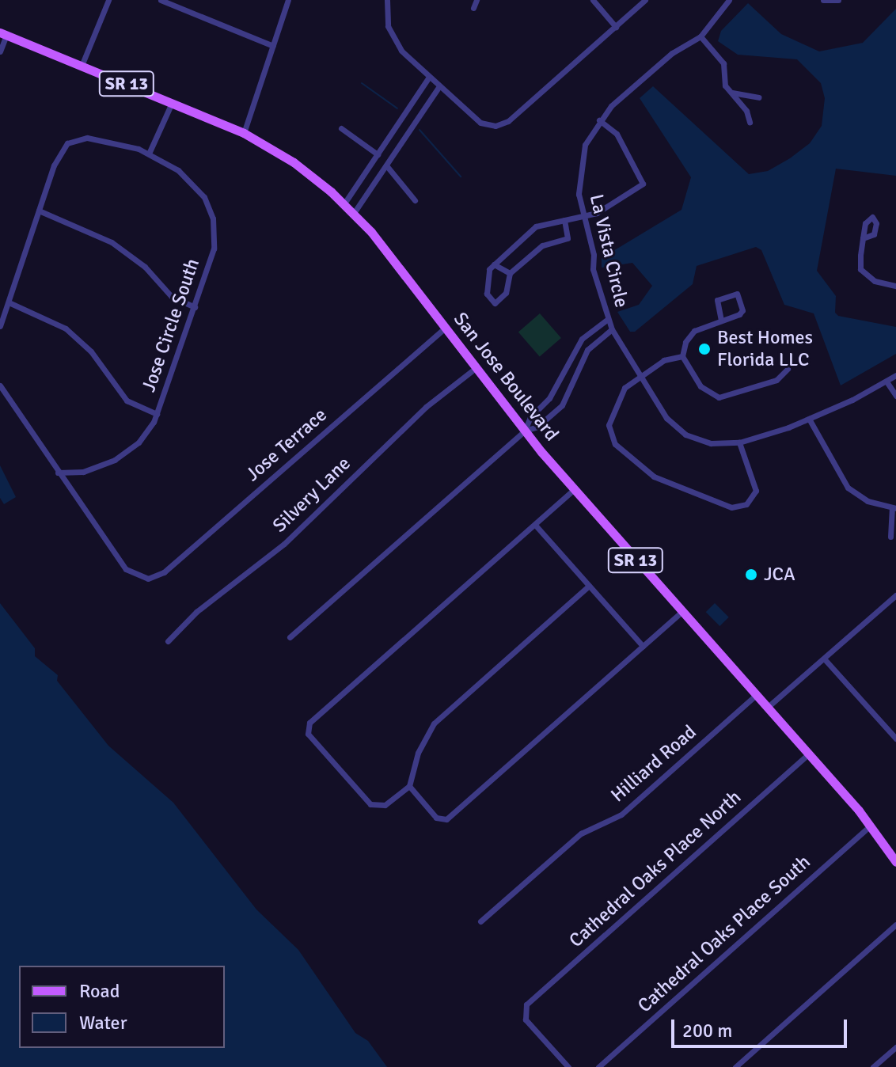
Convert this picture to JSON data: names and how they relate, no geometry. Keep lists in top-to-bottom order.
{
  "streets": {
    "main road": ["SR 13", "San Jose Boulevard"],
    "street": [
      "La Vista Circle",
      "Jose Circle South",
      "Jose Terrace",
      "Silvery Lane",
      "Hilliard Road",
      "Cathedral Oaks Place North",
      "Cathedral Oaks Place South"
    ]
  },
  "crossings": [
    ["Jose Circle South", "Jose Terrace"],
    ["San Jose Boulevard", "Jose Terrace"],
    ["San Jose Boulevard", "Silvery Lane"],
    ["San Jose Boulevard", "Hilliard Road"],
    ["San Jose Boulevard", "Cathedral Oaks Place North"],
    ["San Jose Boulevard", "Cathedral Oaks Place South"]
  ],
  "places": ["Best Homes Florida LLC", "JCA"],
  "legend": ["Road", "Water"],
  "scale_bar": "200 m"
}
